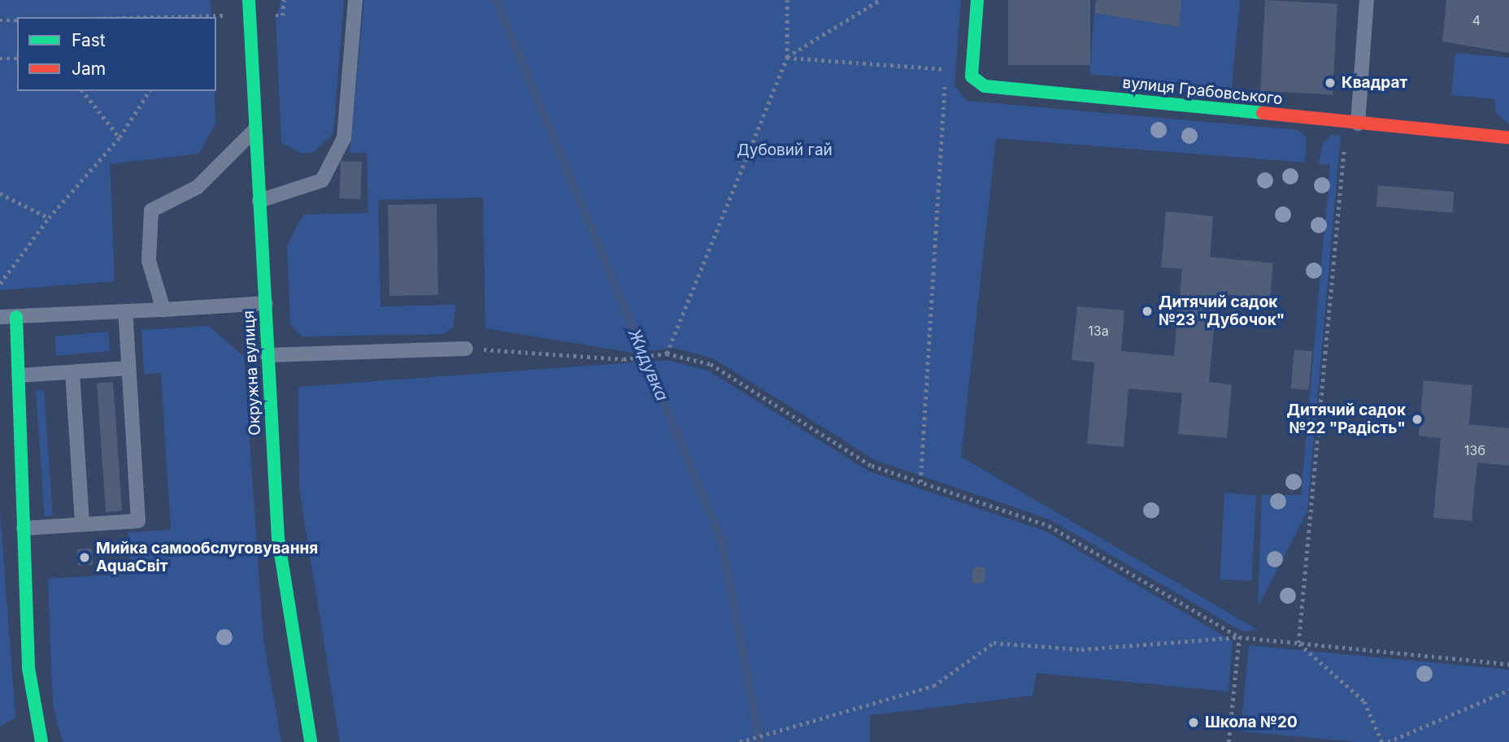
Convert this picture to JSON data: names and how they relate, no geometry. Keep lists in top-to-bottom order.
{
  "streets": {
    "street": ["вулиця Грабовського", "Окружна вулиця"]
  },
  "water": ["Жидувка"],
  "parks": ["Дубовий гай"],
  "places": [
    "Квадрат",
    "Дитячий садок №23 \"Дубочок\"",
    "Дитячий садок №22 \"Радість\"",
    "Мийка самообслуговування AquaСвіт",
    "Школа №20"
  ],
  "house_numbers": ["4", "13а", "13б"],
  "legend": ["Fast", "Jam"]
}
